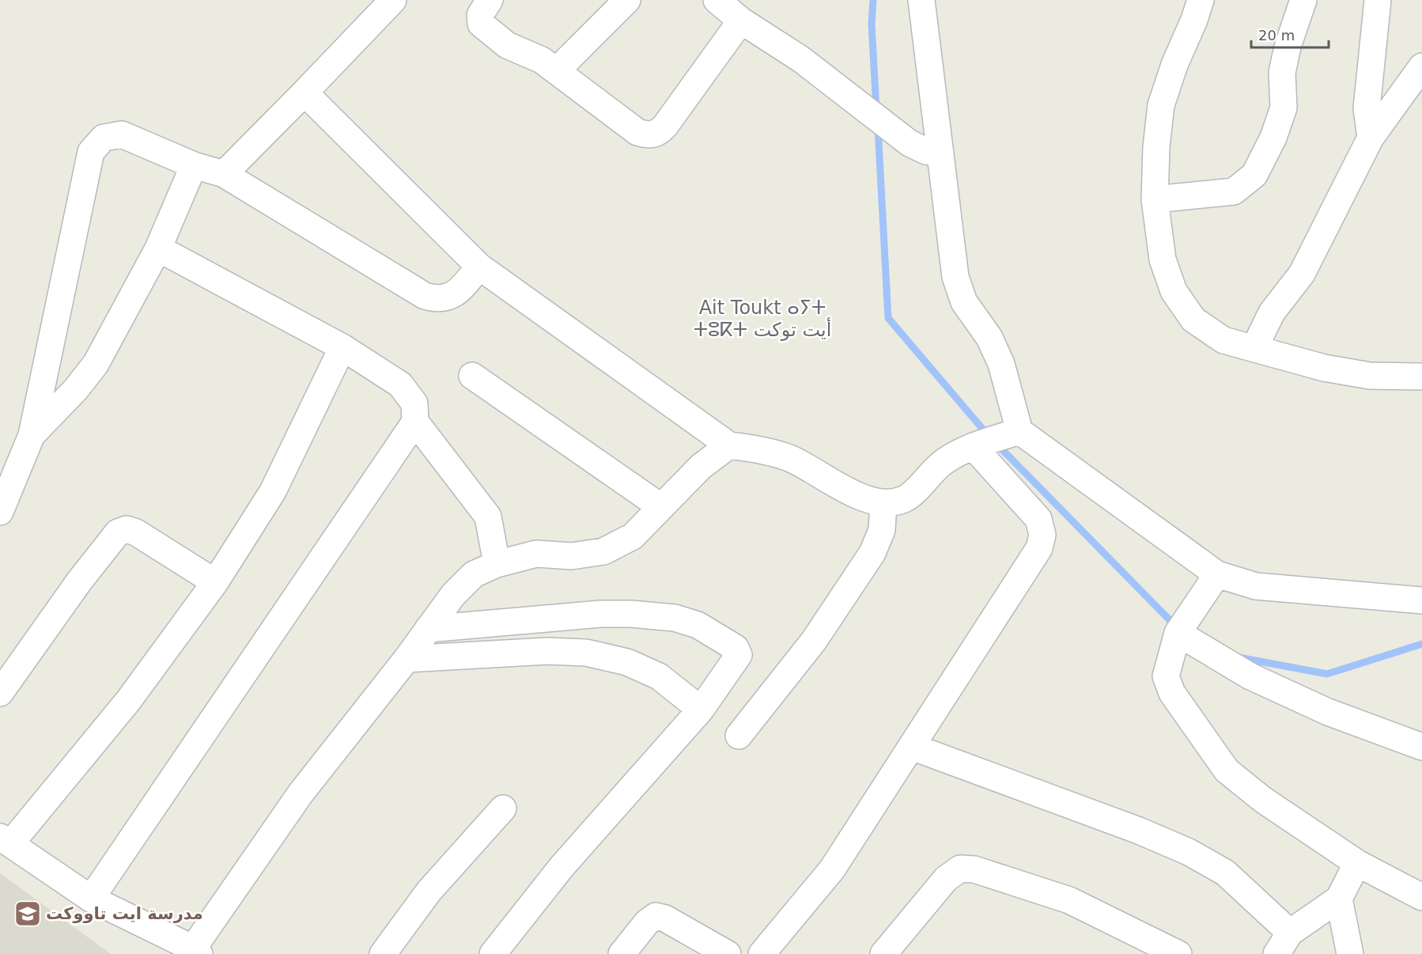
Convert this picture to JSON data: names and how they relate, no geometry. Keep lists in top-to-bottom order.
{
  "districts": ["Ait Toukt ⴰⵢⵜ ⵜⵓⴽⵜ أيت توكت"],
  "places": {
    "school or university": ["مدرسة ايت تاووكت"]
  },
  "scale_bar": "20 m"
}
